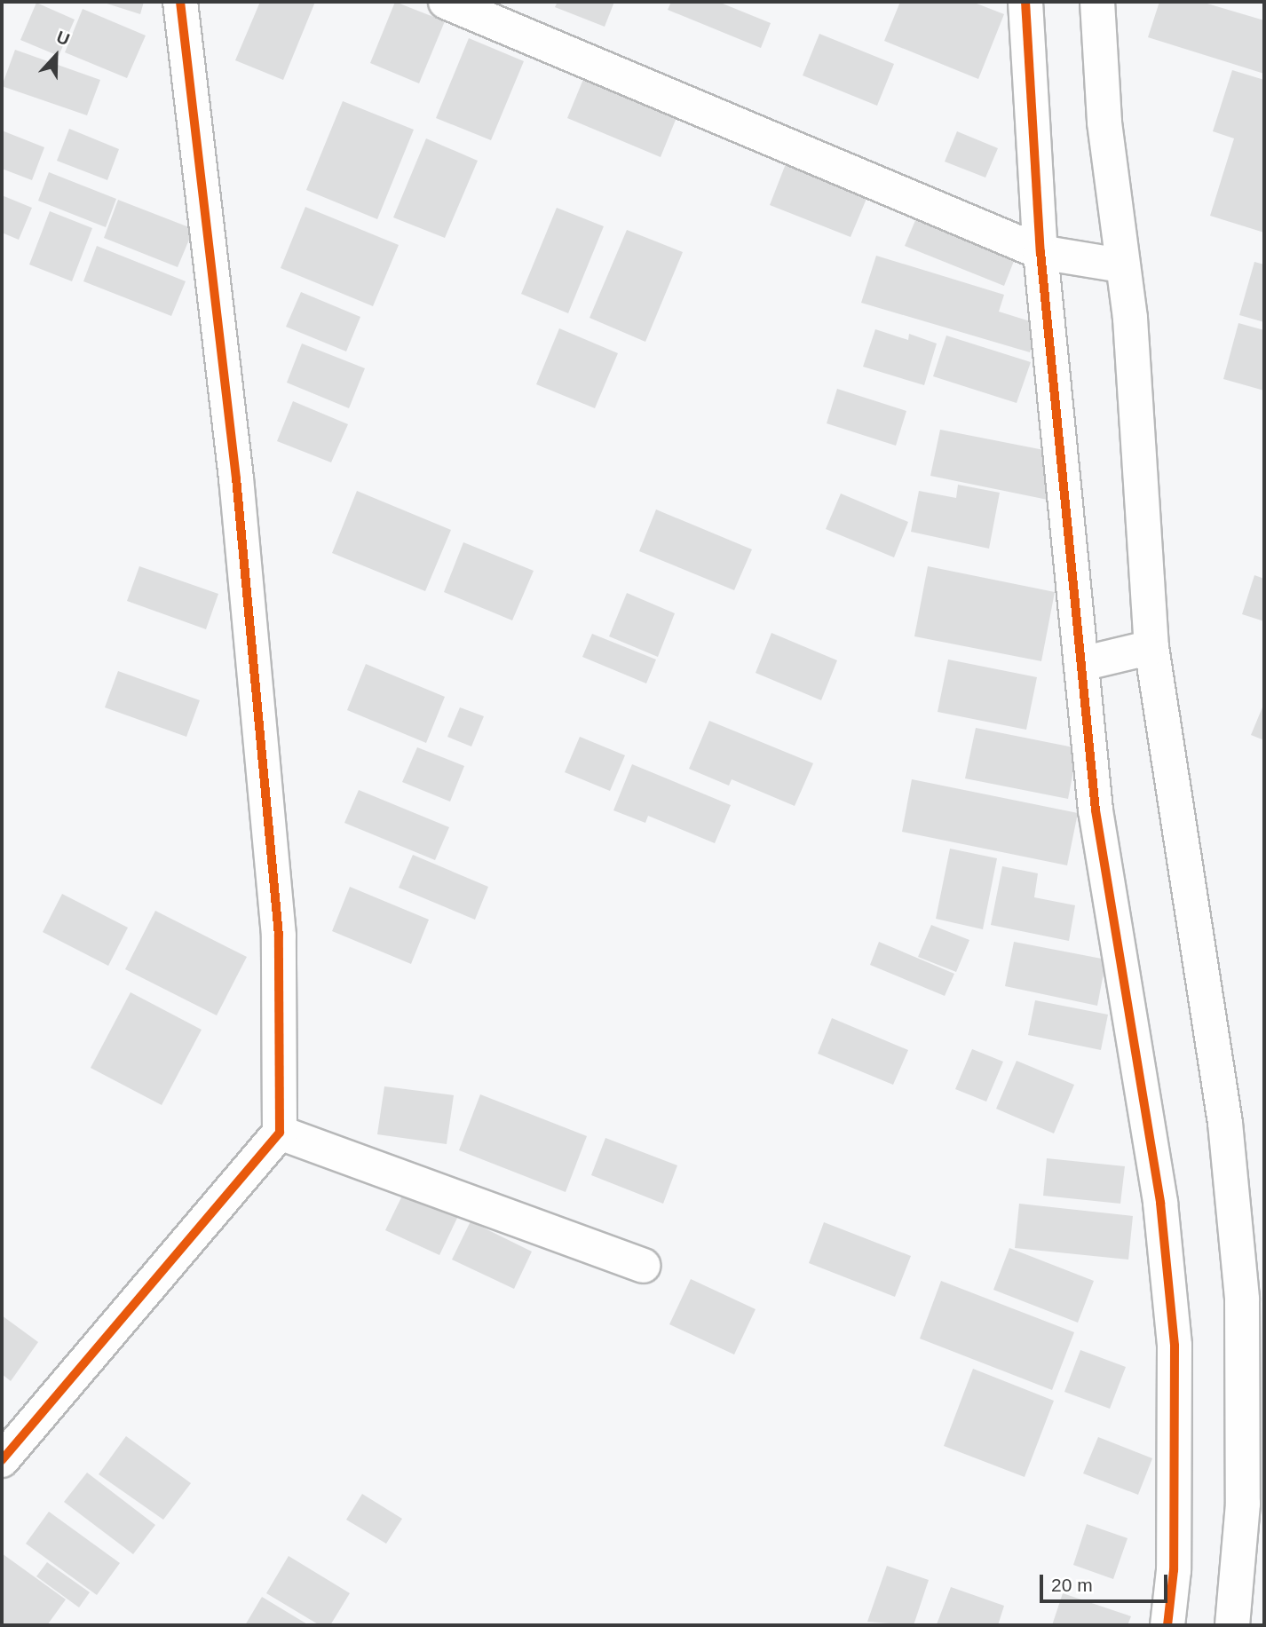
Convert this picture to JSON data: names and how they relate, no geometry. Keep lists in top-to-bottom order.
{
  "scale_bar": "20 m",
  "north": "top"
}
